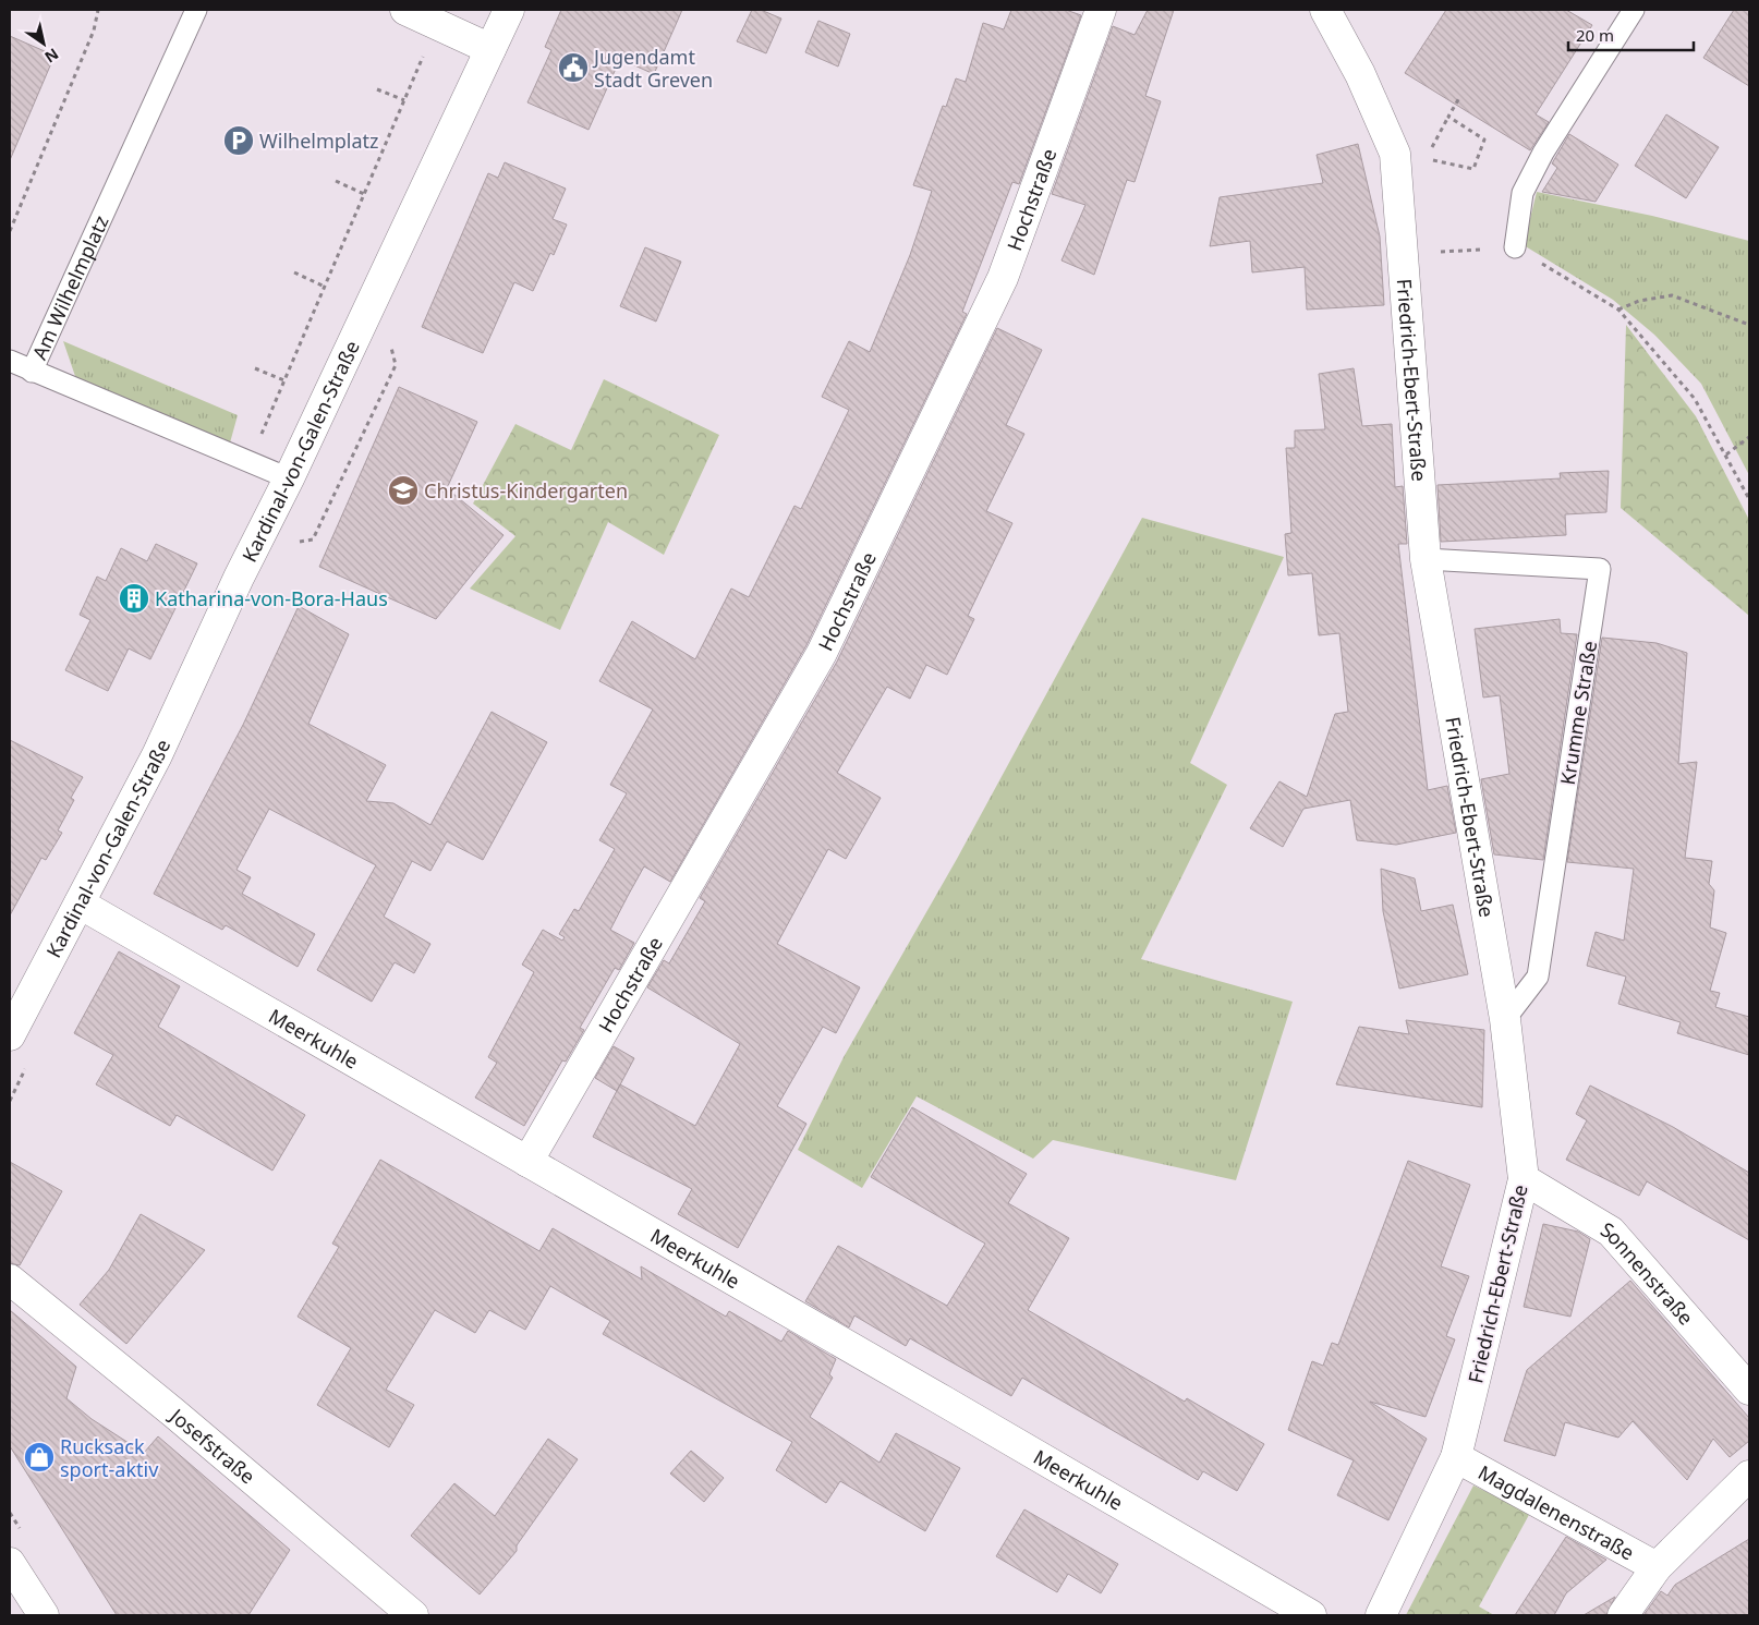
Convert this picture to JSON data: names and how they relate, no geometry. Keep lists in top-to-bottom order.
{
  "streets": {
    "street": [
      "Hochstraße",
      "Friedrich-Ebert-Straße",
      "Kardinal-von-Galen-Straße",
      "Meerkuhle",
      "Sonnenstraße",
      "Josefstraße",
      "Magdalenenstraße"
    ],
    "lane": ["Am Wilhelmplatz", "Krumme Straße"]
  },
  "crossings": [
    ["Hochstraße", "Meerkuhle"],
    ["Am Wilhelmplatz", "Kardinal-von-Galen-Straße"],
    ["Friedrich-Ebert-Straße", "Krumme Straße"],
    ["Friedrich-Ebert-Straße", "Sonnenstraße"],
    ["Friedrich-Ebert-Straße", "Magdalenenstraße"],
    ["Kardinal-von-Galen-Straße", "Meerkuhle"]
  ],
  "places": {
    "public building": ["Jugendamt Stadt Greven"],
    "parking": ["Wilhelmplatz"],
    "school or university": ["Christus-Kindergarten"],
    "building": ["Katharina-von-Bora-Haus"],
    "shop": ["Rucksack sport-aktiv"]
  },
  "scale_bar": "20 m",
  "north": "bottom right"
}
